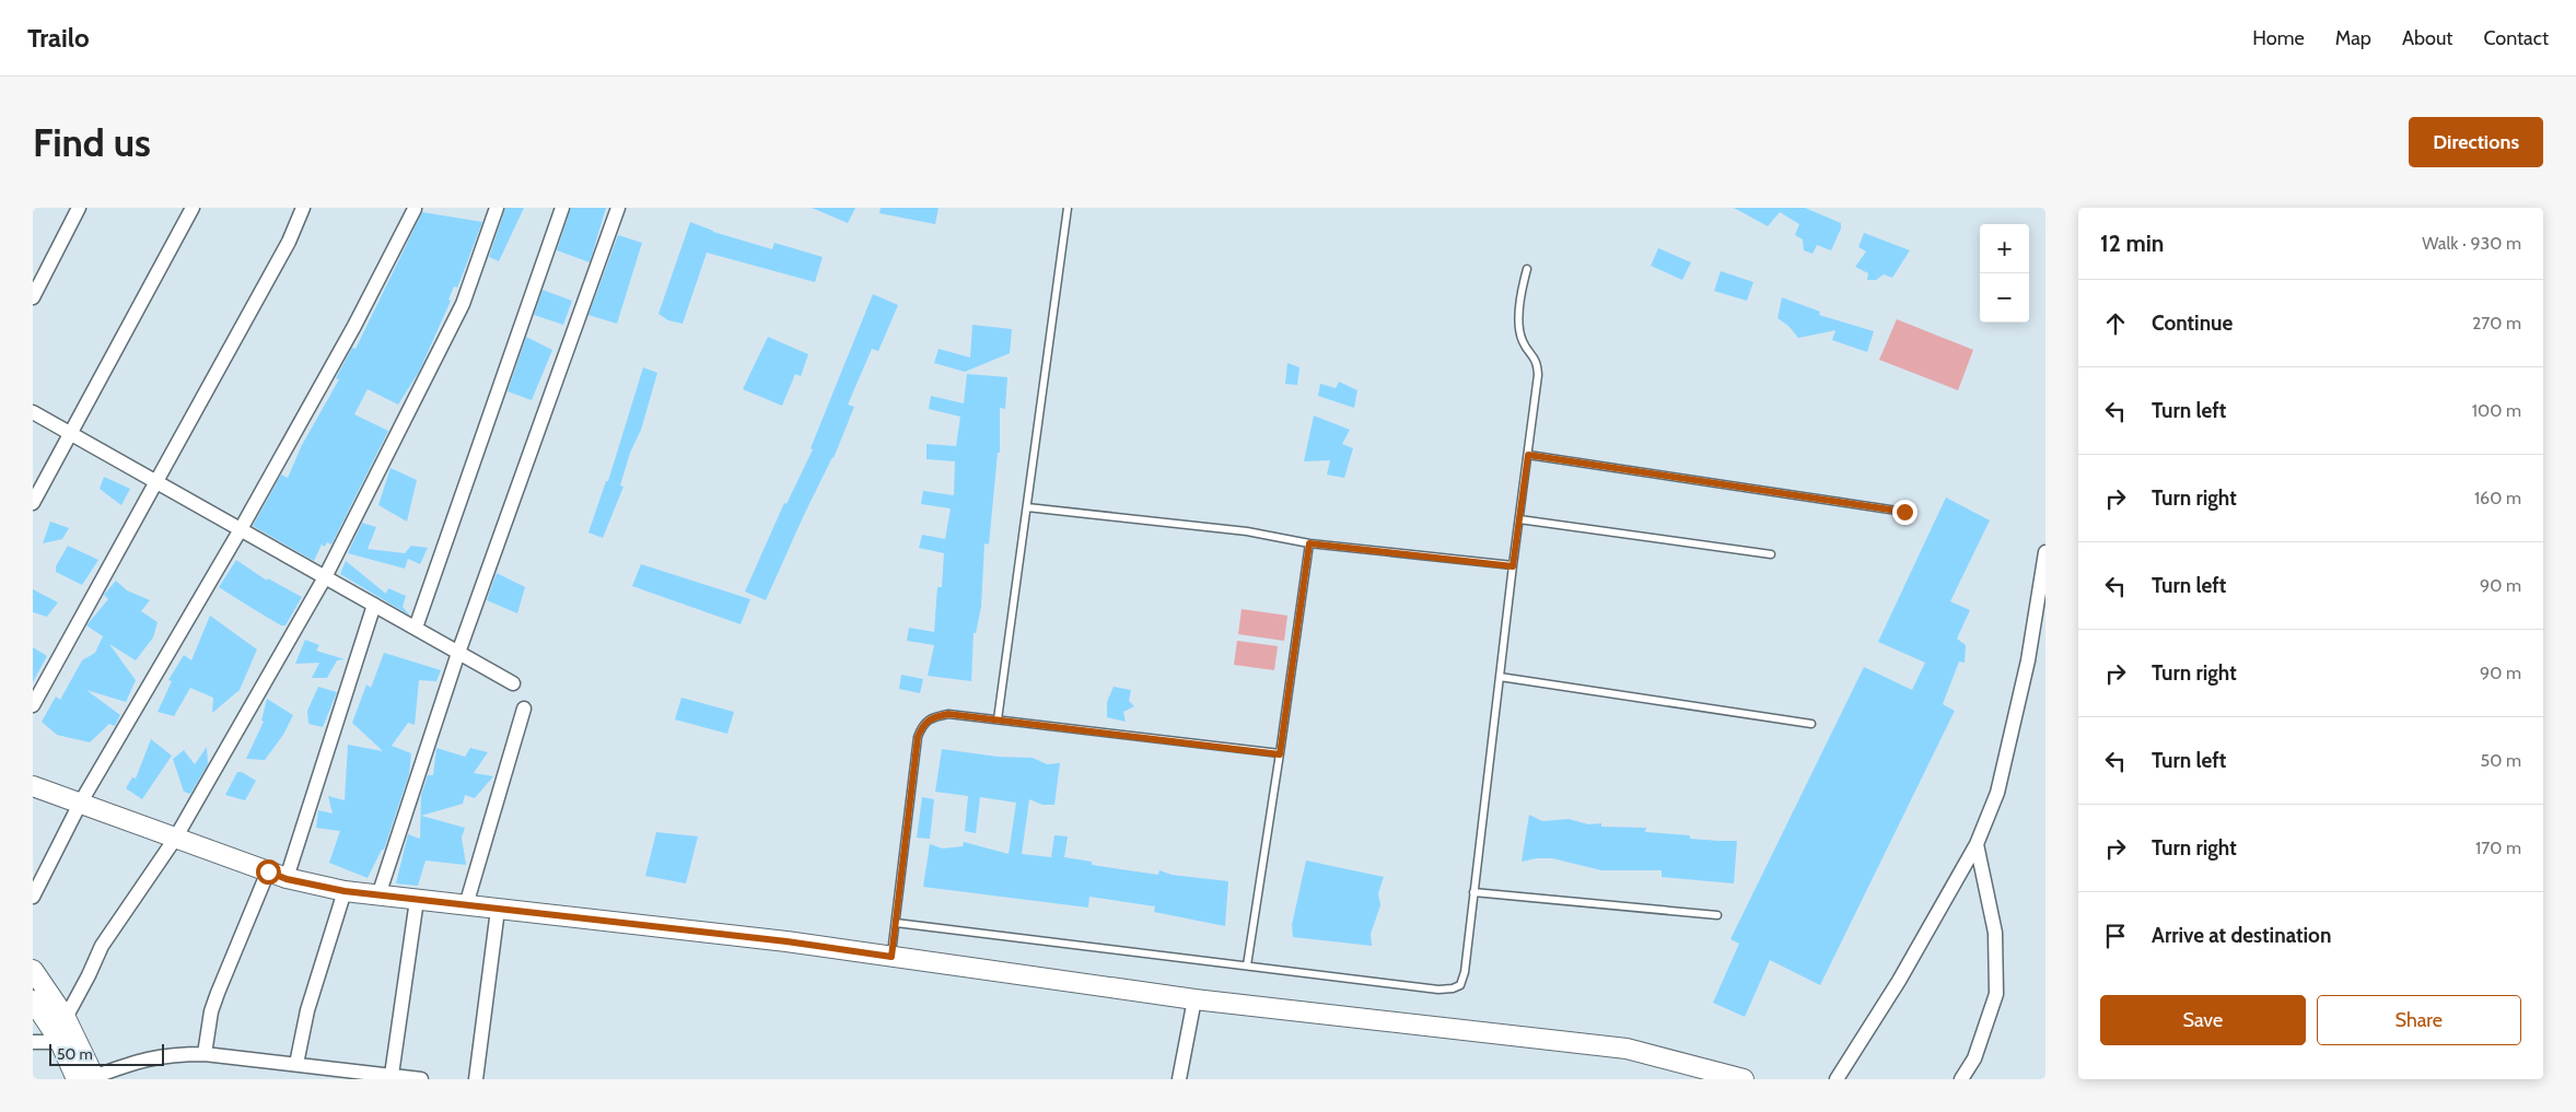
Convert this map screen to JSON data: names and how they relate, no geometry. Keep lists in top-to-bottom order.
{
  "scale_bar": "50 m",
  "page": {
    "header": "Trailo",
    "nav": [
      "Home",
      "Map",
      "About",
      "Contact"
    ],
    "buttons": [
      "Directions",
      ["Save", "Share"]
    ],
    "title": "Find us",
    "heading": ["12 min", "Walk · 930 m"],
    "map_buttons": ["+", "−"],
    "list": [
      ["Continue", "270 m"],
      ["Turn left", "100 m"],
      ["Turn right", "160 m"],
      ["Turn left", "90 m"],
      ["Turn right", "90 m"],
      ["Turn left", "50 m"],
      ["Turn right", "170 m"],
      "Arrive at destination"
    ],
    "scale": "50 m"
  }
}
